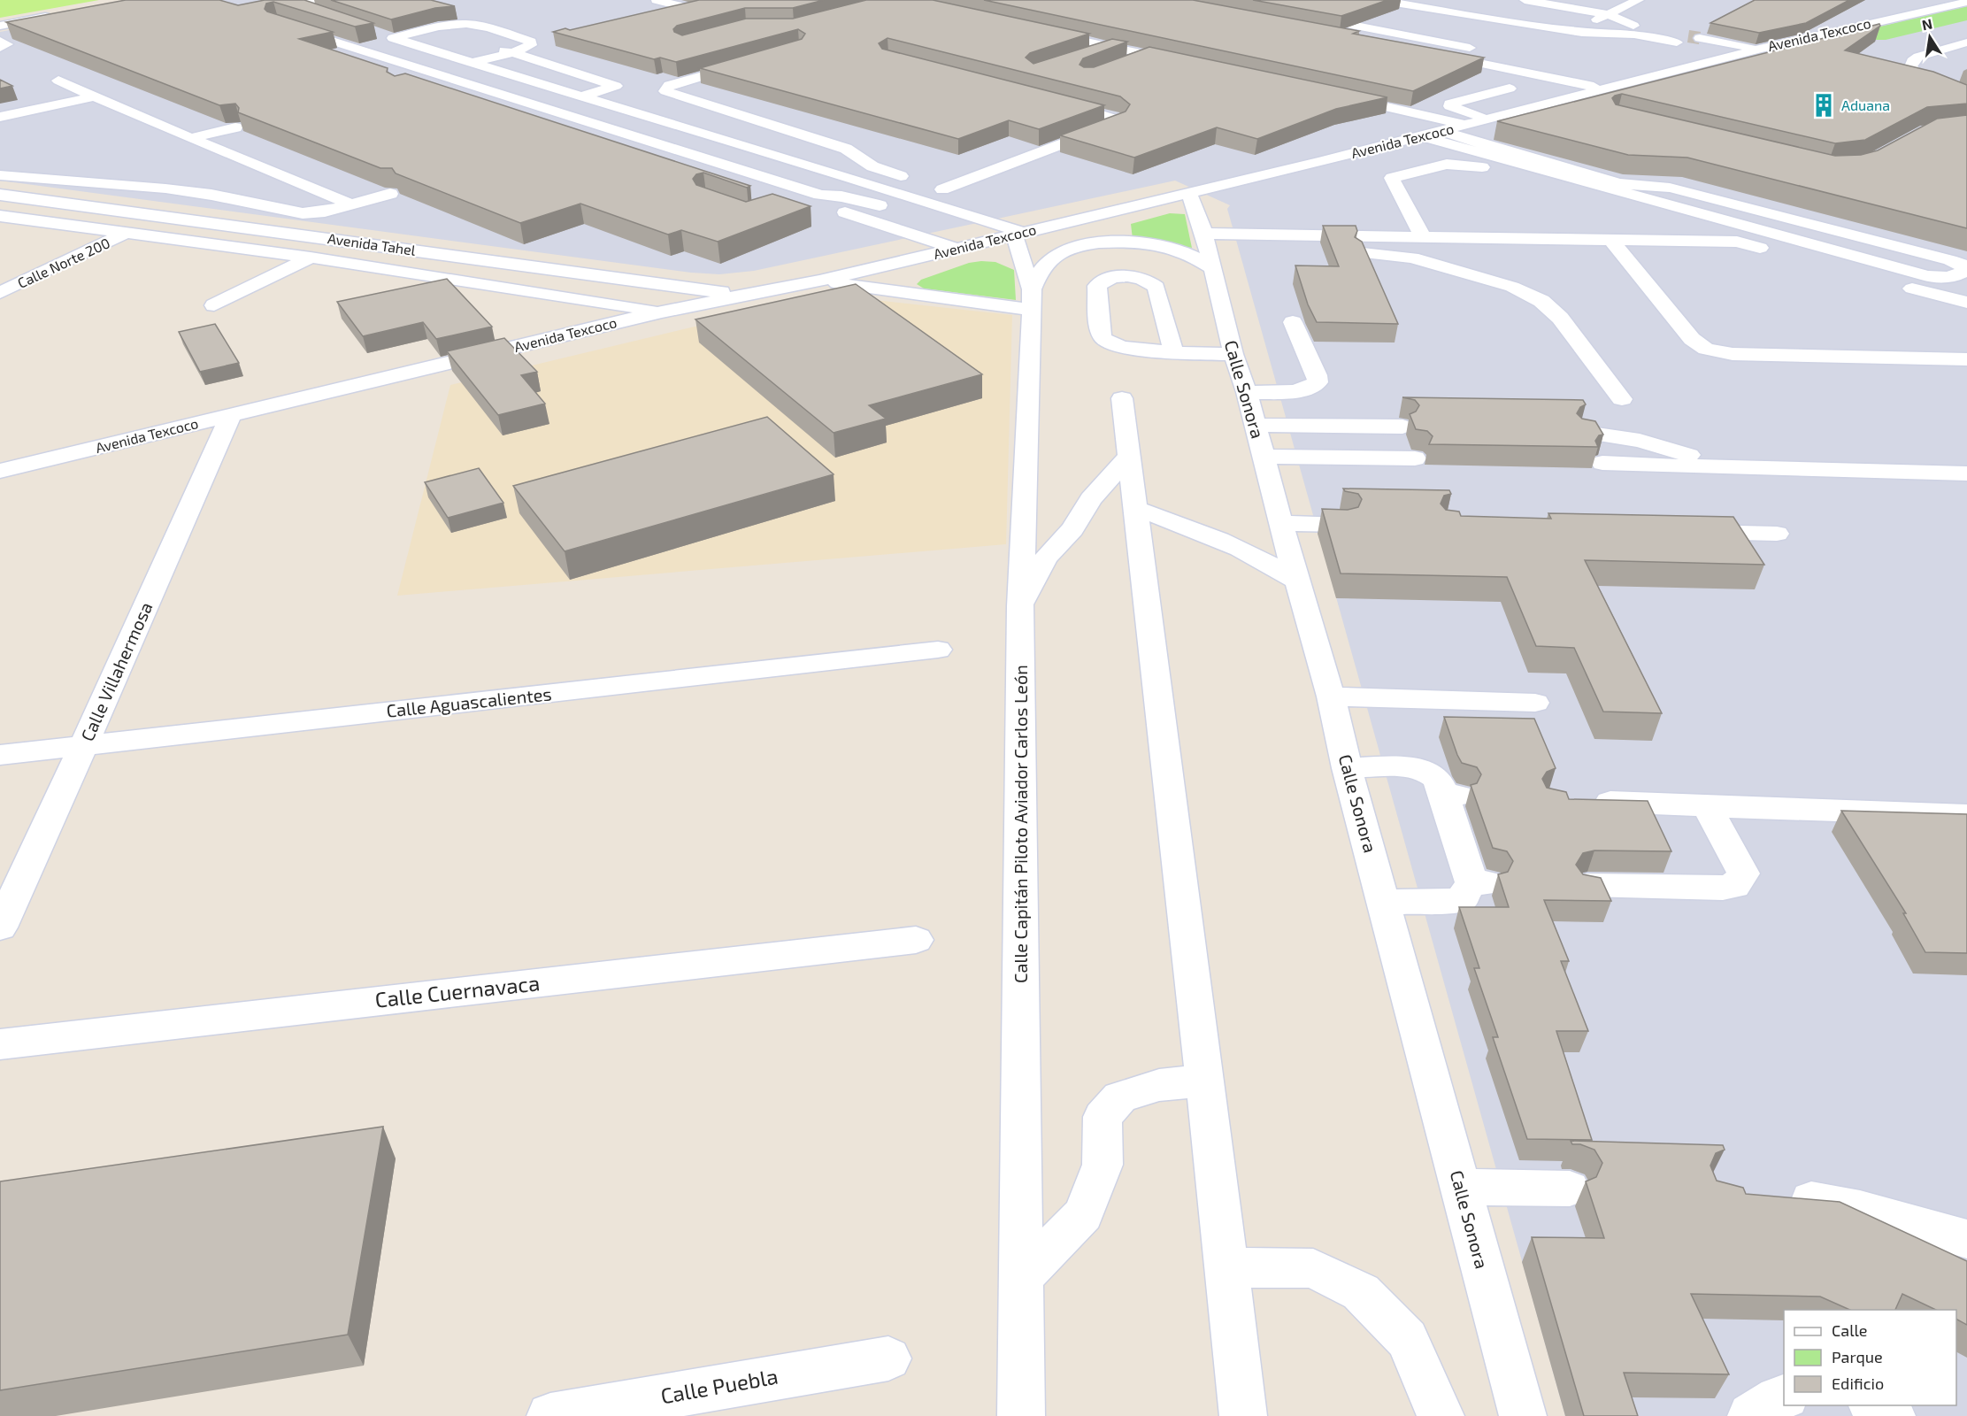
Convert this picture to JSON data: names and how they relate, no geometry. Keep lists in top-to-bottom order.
{
  "streets": {
    "street": [
      "Avenida Texcoco",
      "Avenida Tahel",
      "Calle Norte 200",
      "Calle Sonora",
      "Calle Villahermosa",
      "Calle Aguascalientes",
      "Calle Capitán Piloto Aviador Carlos León",
      "Calle Cuernavaca",
      "Calle Puebla"
    ]
  },
  "crossings": [
    ["Avenida Texcoco", "Avenida Tahel"],
    ["Avenida Texcoco", "Calle Sonora"],
    ["Avenida Texcoco", "Calle Villahermosa"],
    ["Avenida Texcoco", "Calle Capitán Piloto Aviador Carlos León"],
    ["Avenida Tahel", "Calle Norte 200"],
    ["Calle Villahermosa", "Calle Aguascalientes"]
  ],
  "places": {
    "building": ["Aduana"]
  },
  "legend": ["Calle", "Parque", "Edificio"],
  "north": "top"
}
